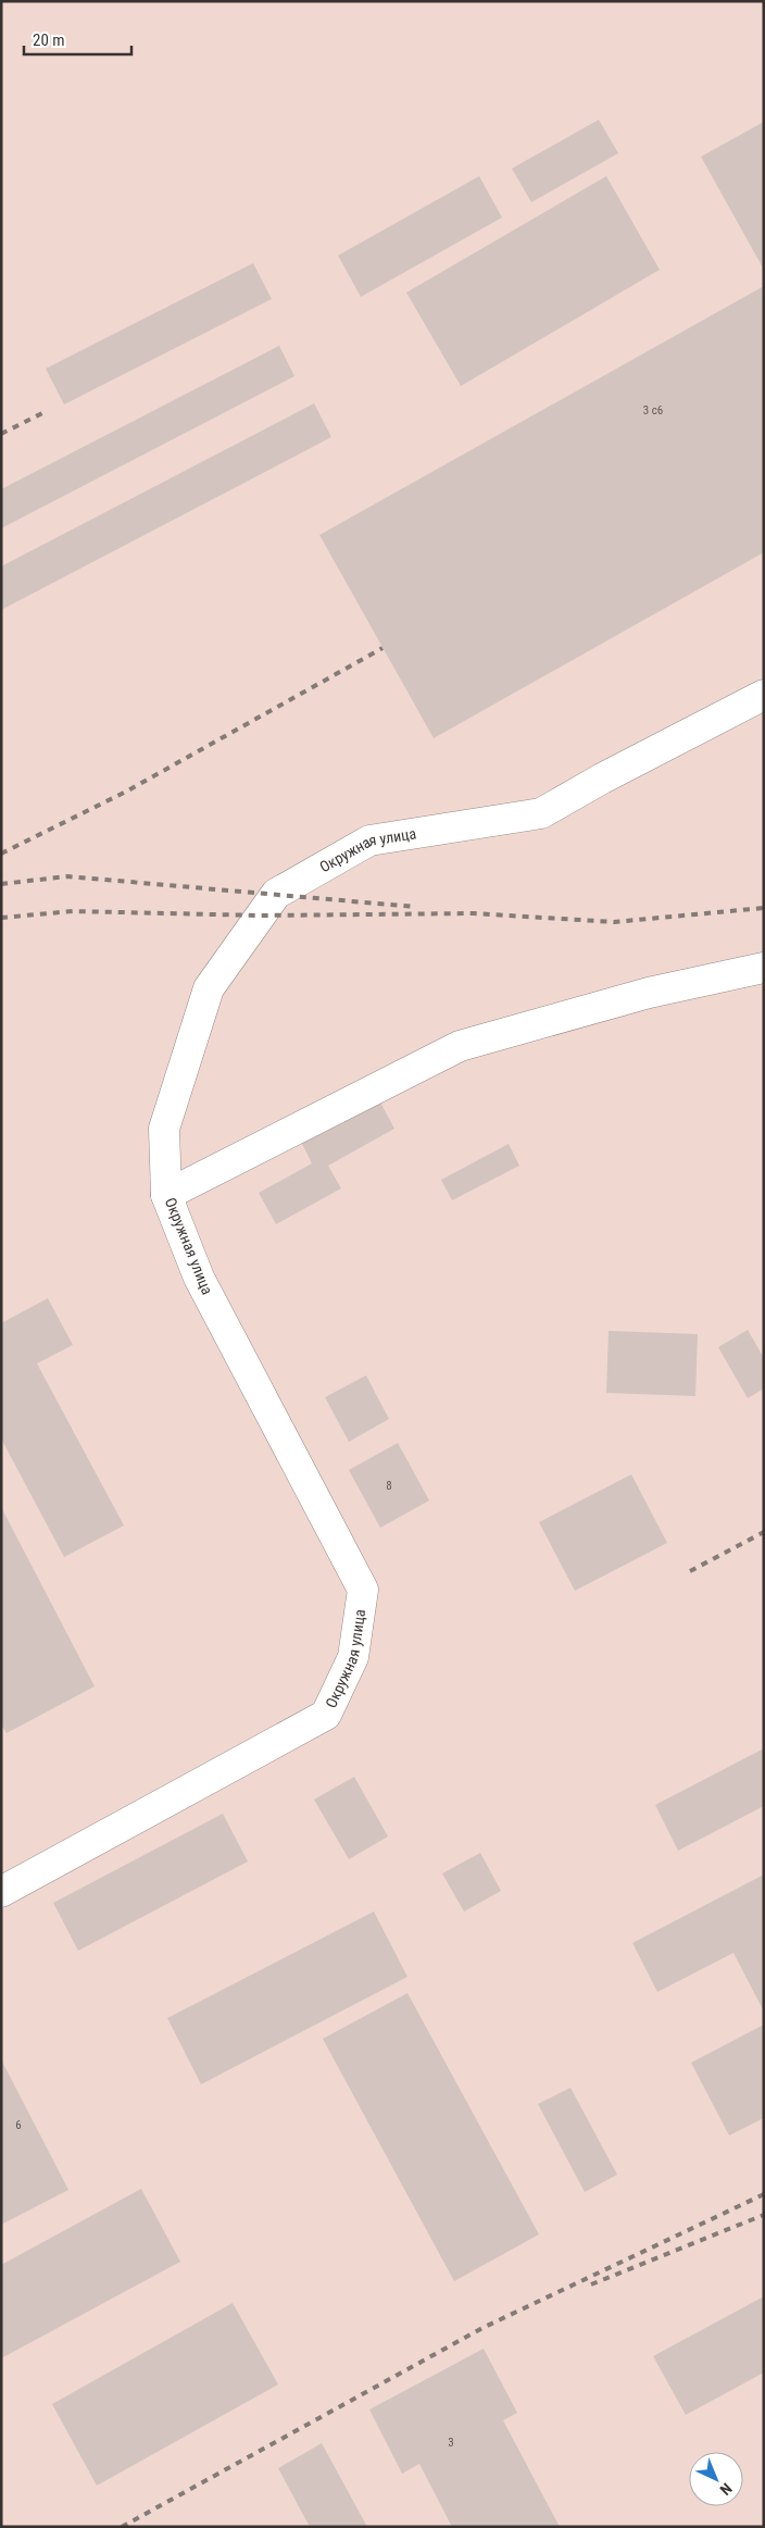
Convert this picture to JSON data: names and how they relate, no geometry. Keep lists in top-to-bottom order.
{
  "streets": {
    "street": ["Окружная улица"]
  },
  "house_numbers": [
    "3 с6",
    "8",
    "6",
    "3"
  ],
  "scale_bar": "20 m",
  "north": "bottom right"
}
